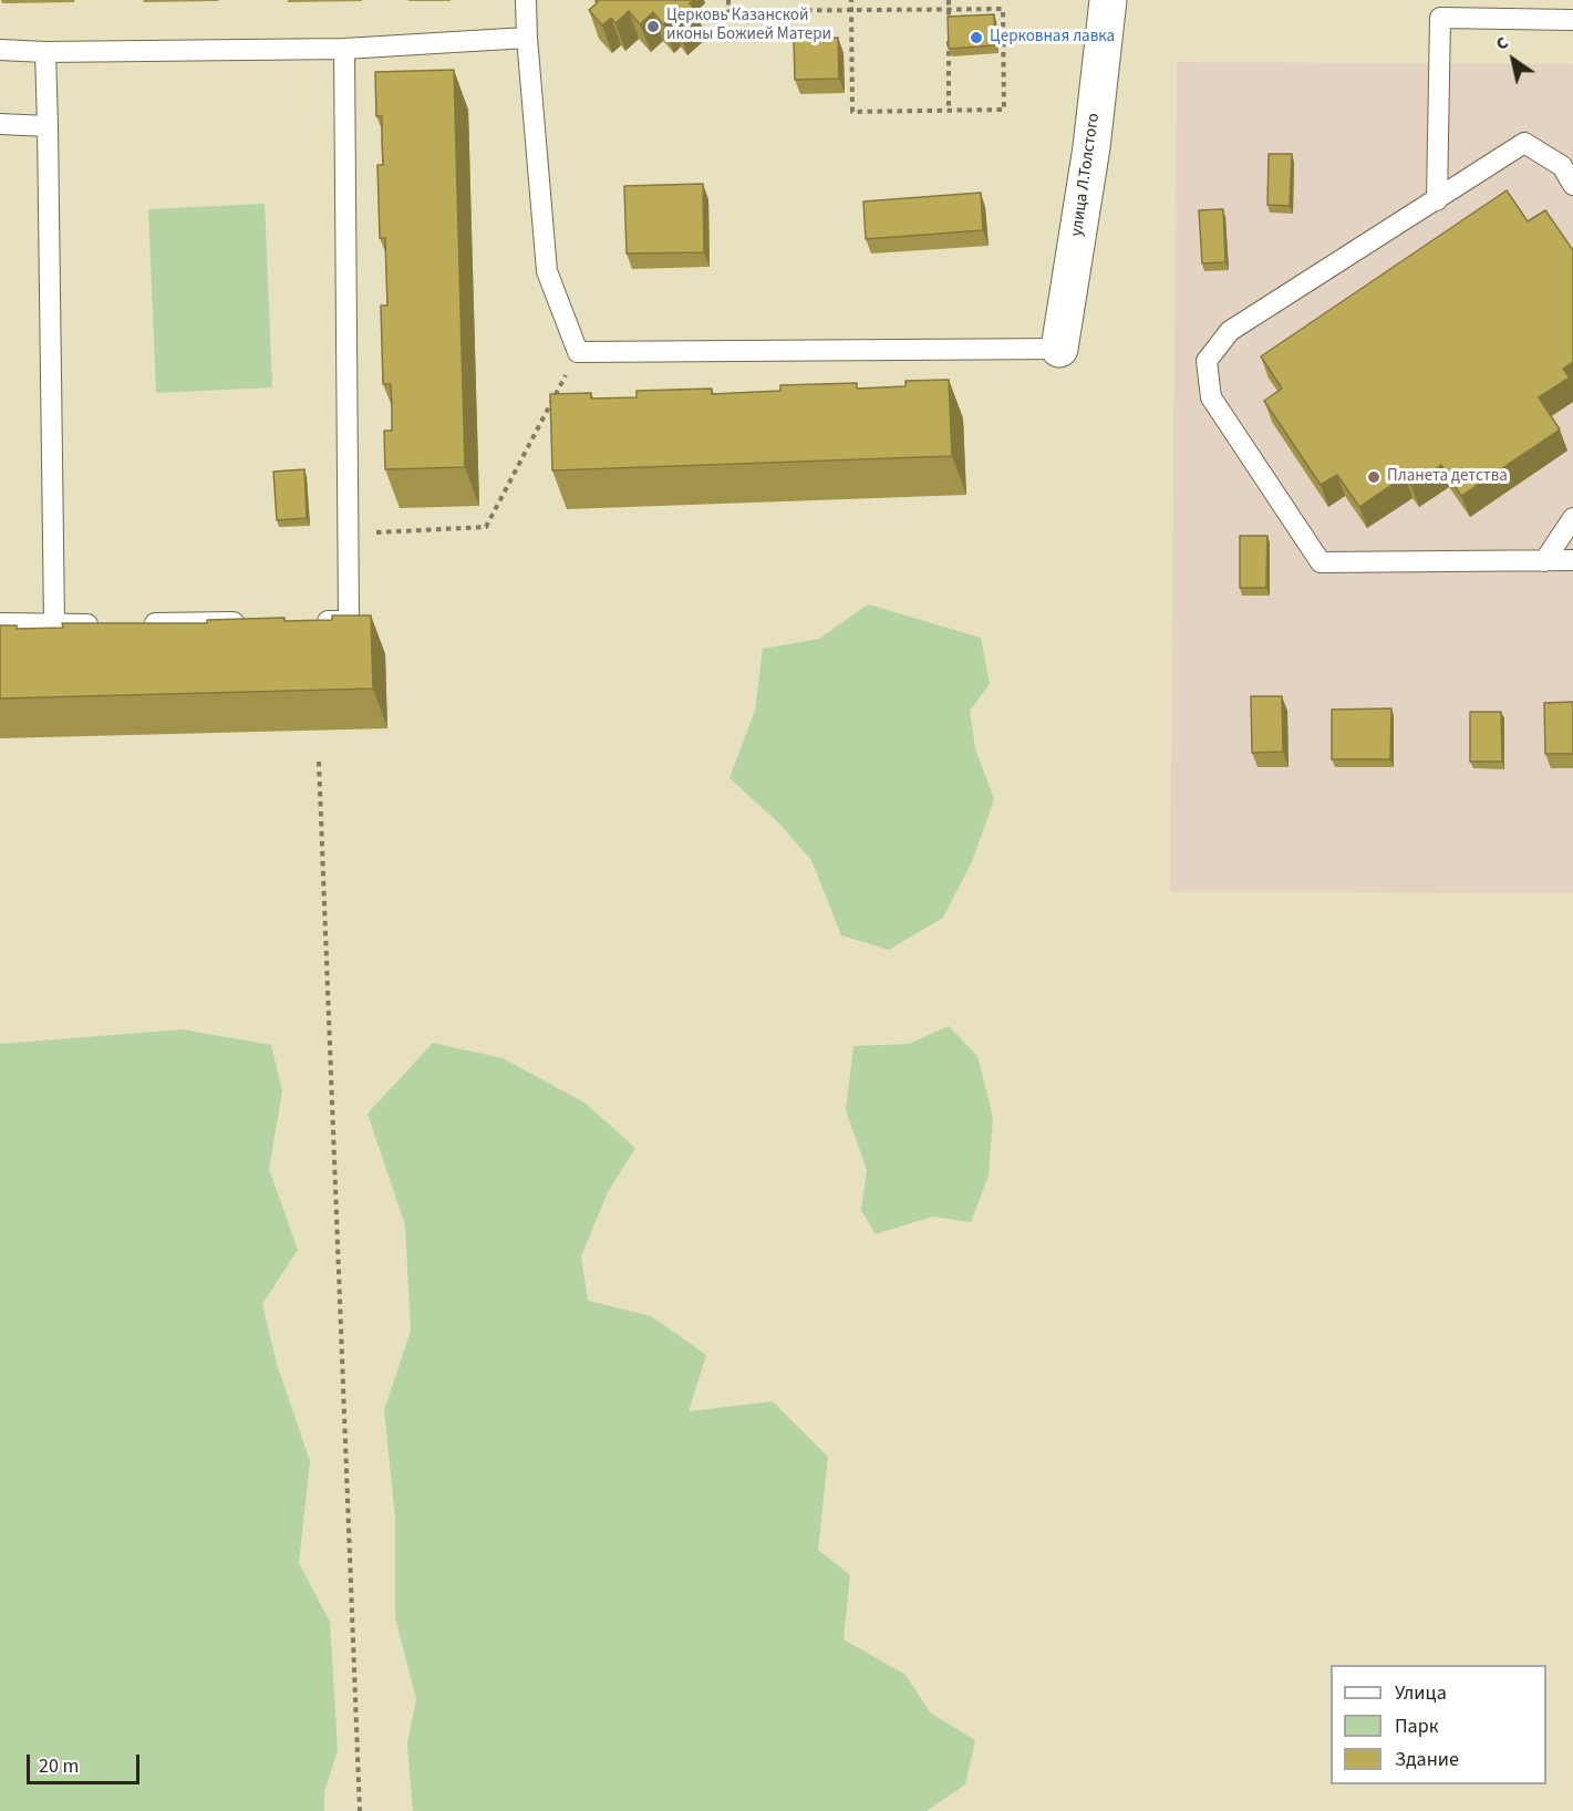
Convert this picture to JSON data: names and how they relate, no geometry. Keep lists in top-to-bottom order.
{
  "streets": {
    "street": ["улица Л.Толстого"]
  },
  "places": ["Церковь Казанской иконы Божией Матери", "Церковная лавка", "Планета детства"],
  "legend": ["Улица", "Парк", "Здание"],
  "scale_bar": "20 m",
  "north": "top left"
}
